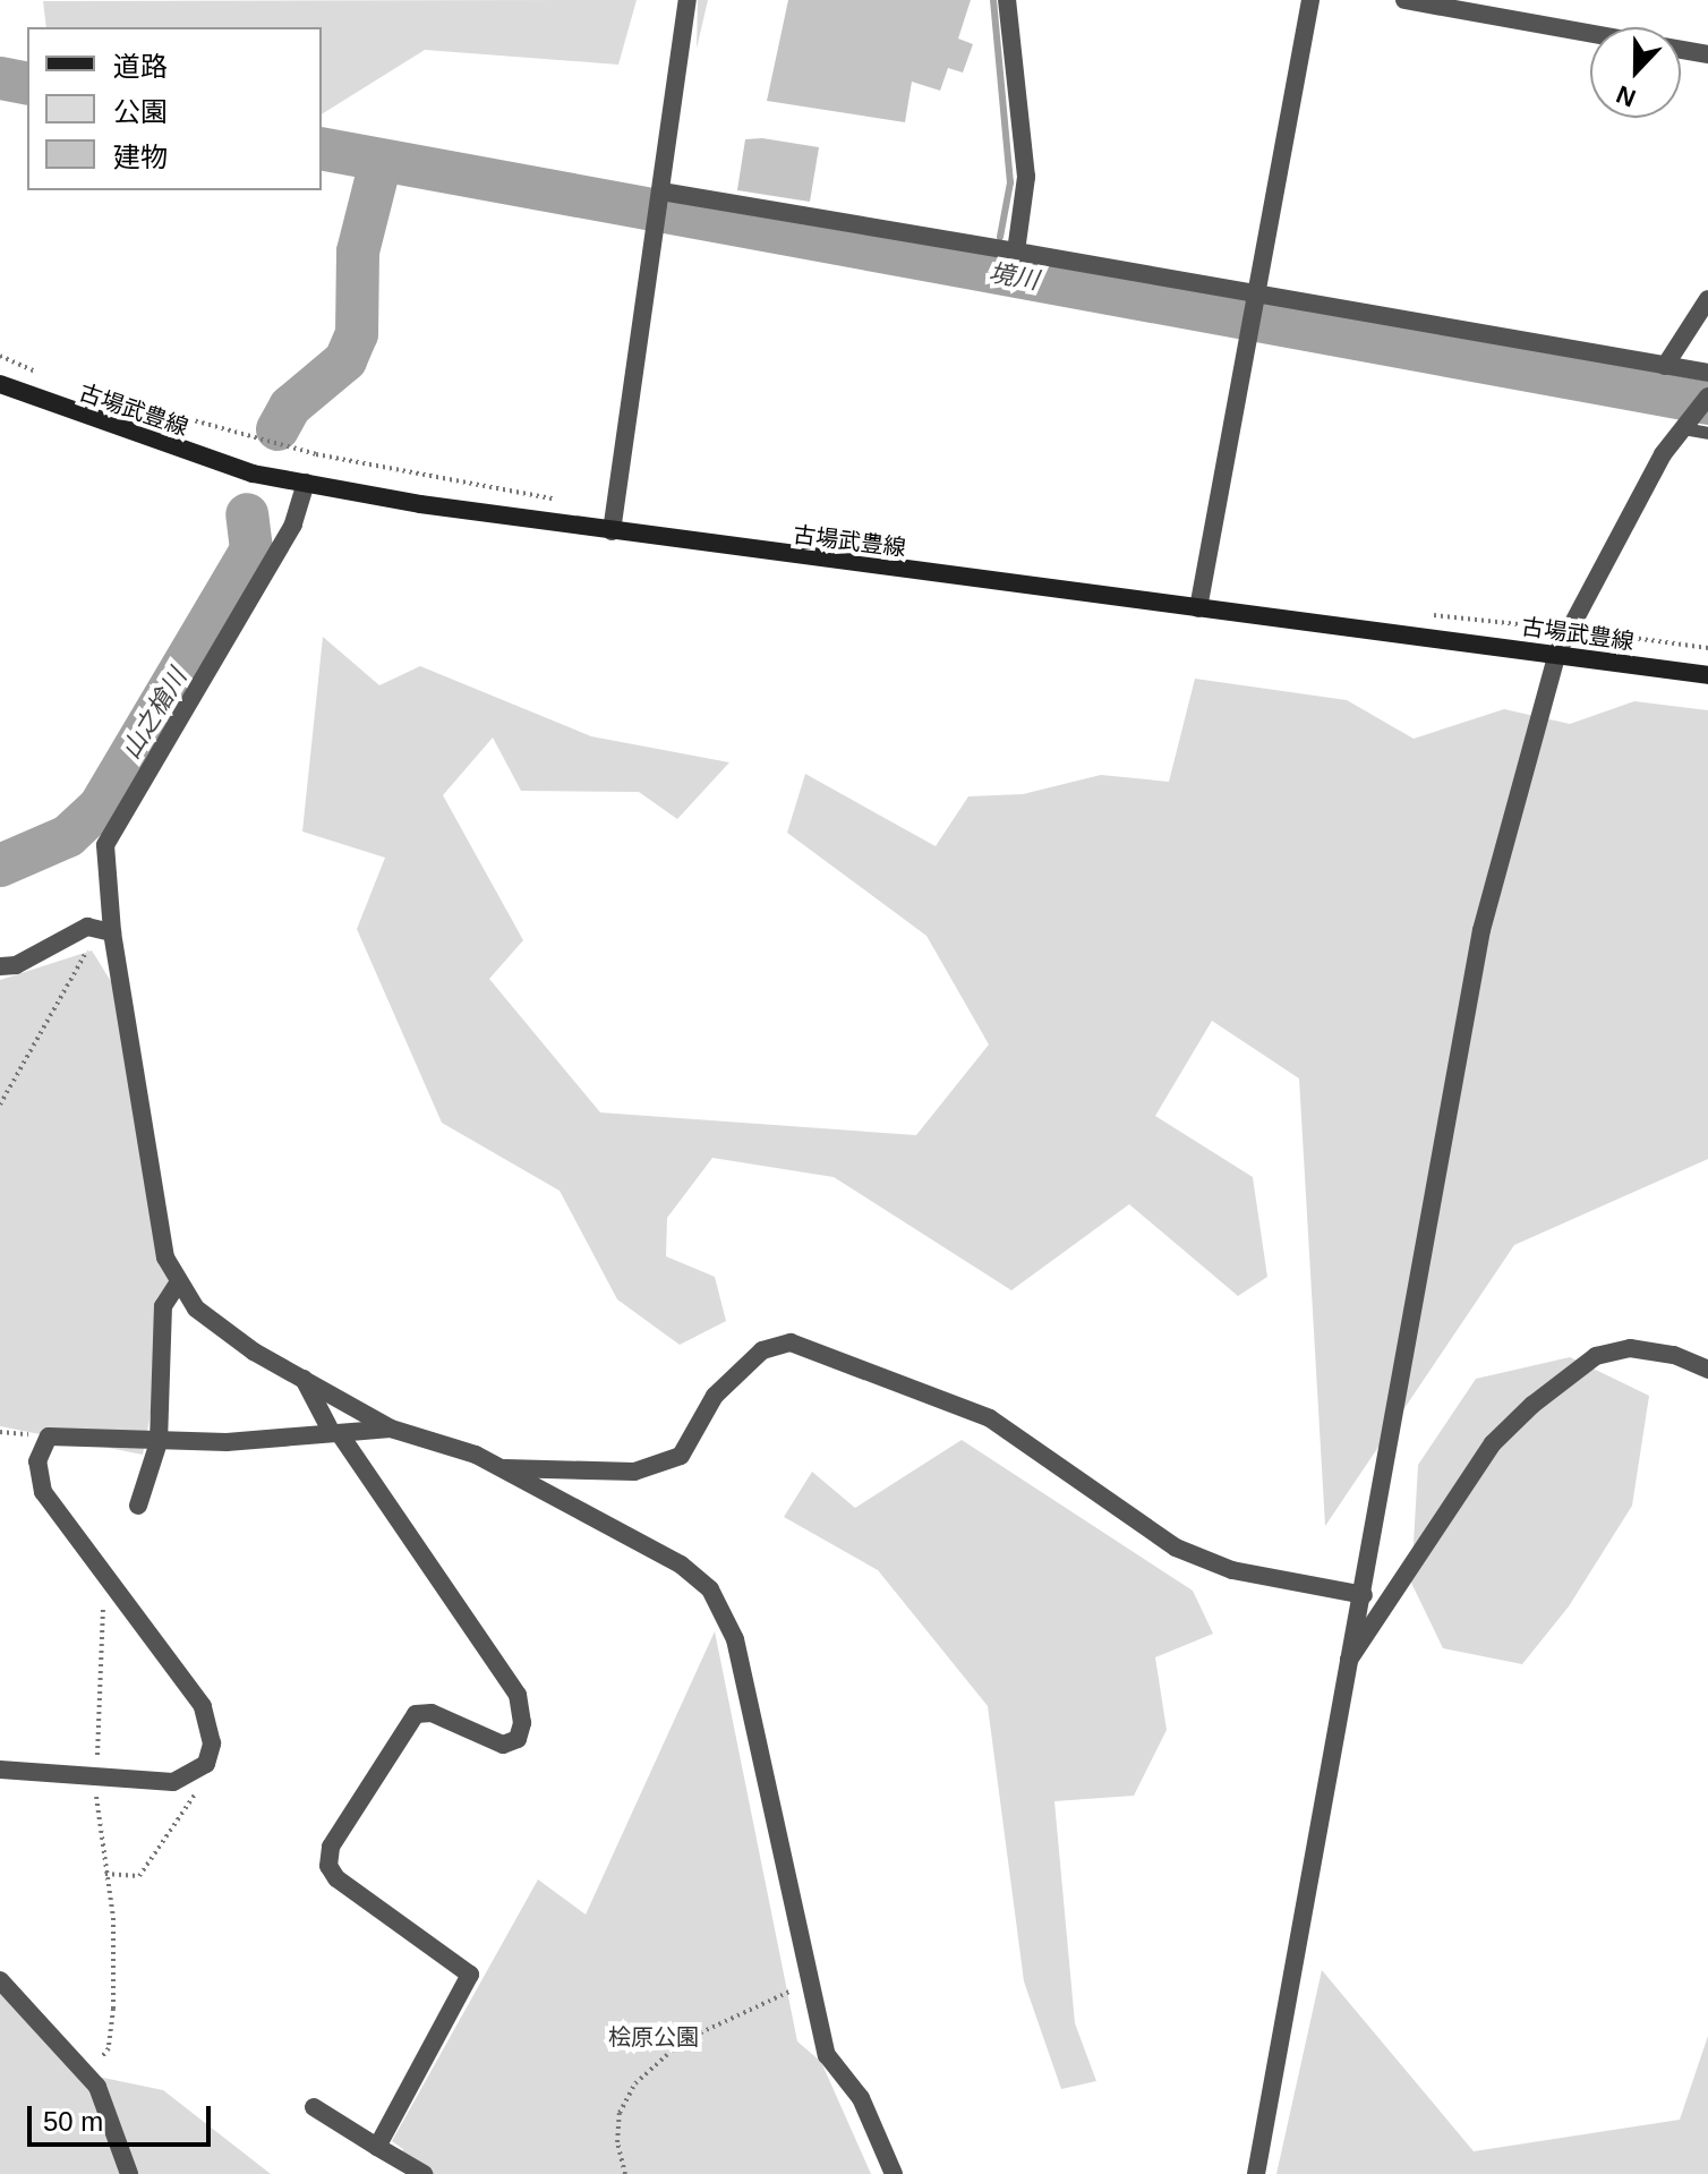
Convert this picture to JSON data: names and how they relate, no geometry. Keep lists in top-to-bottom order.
{
  "streets": {
    "main road": ["古場武豊線"]
  },
  "water": ["境川", "山之槍川"],
  "parks": ["桧原公園"],
  "legend": ["道路", "公園", "建物"],
  "scale_bar": "50 m",
  "north": "bottom"
}
